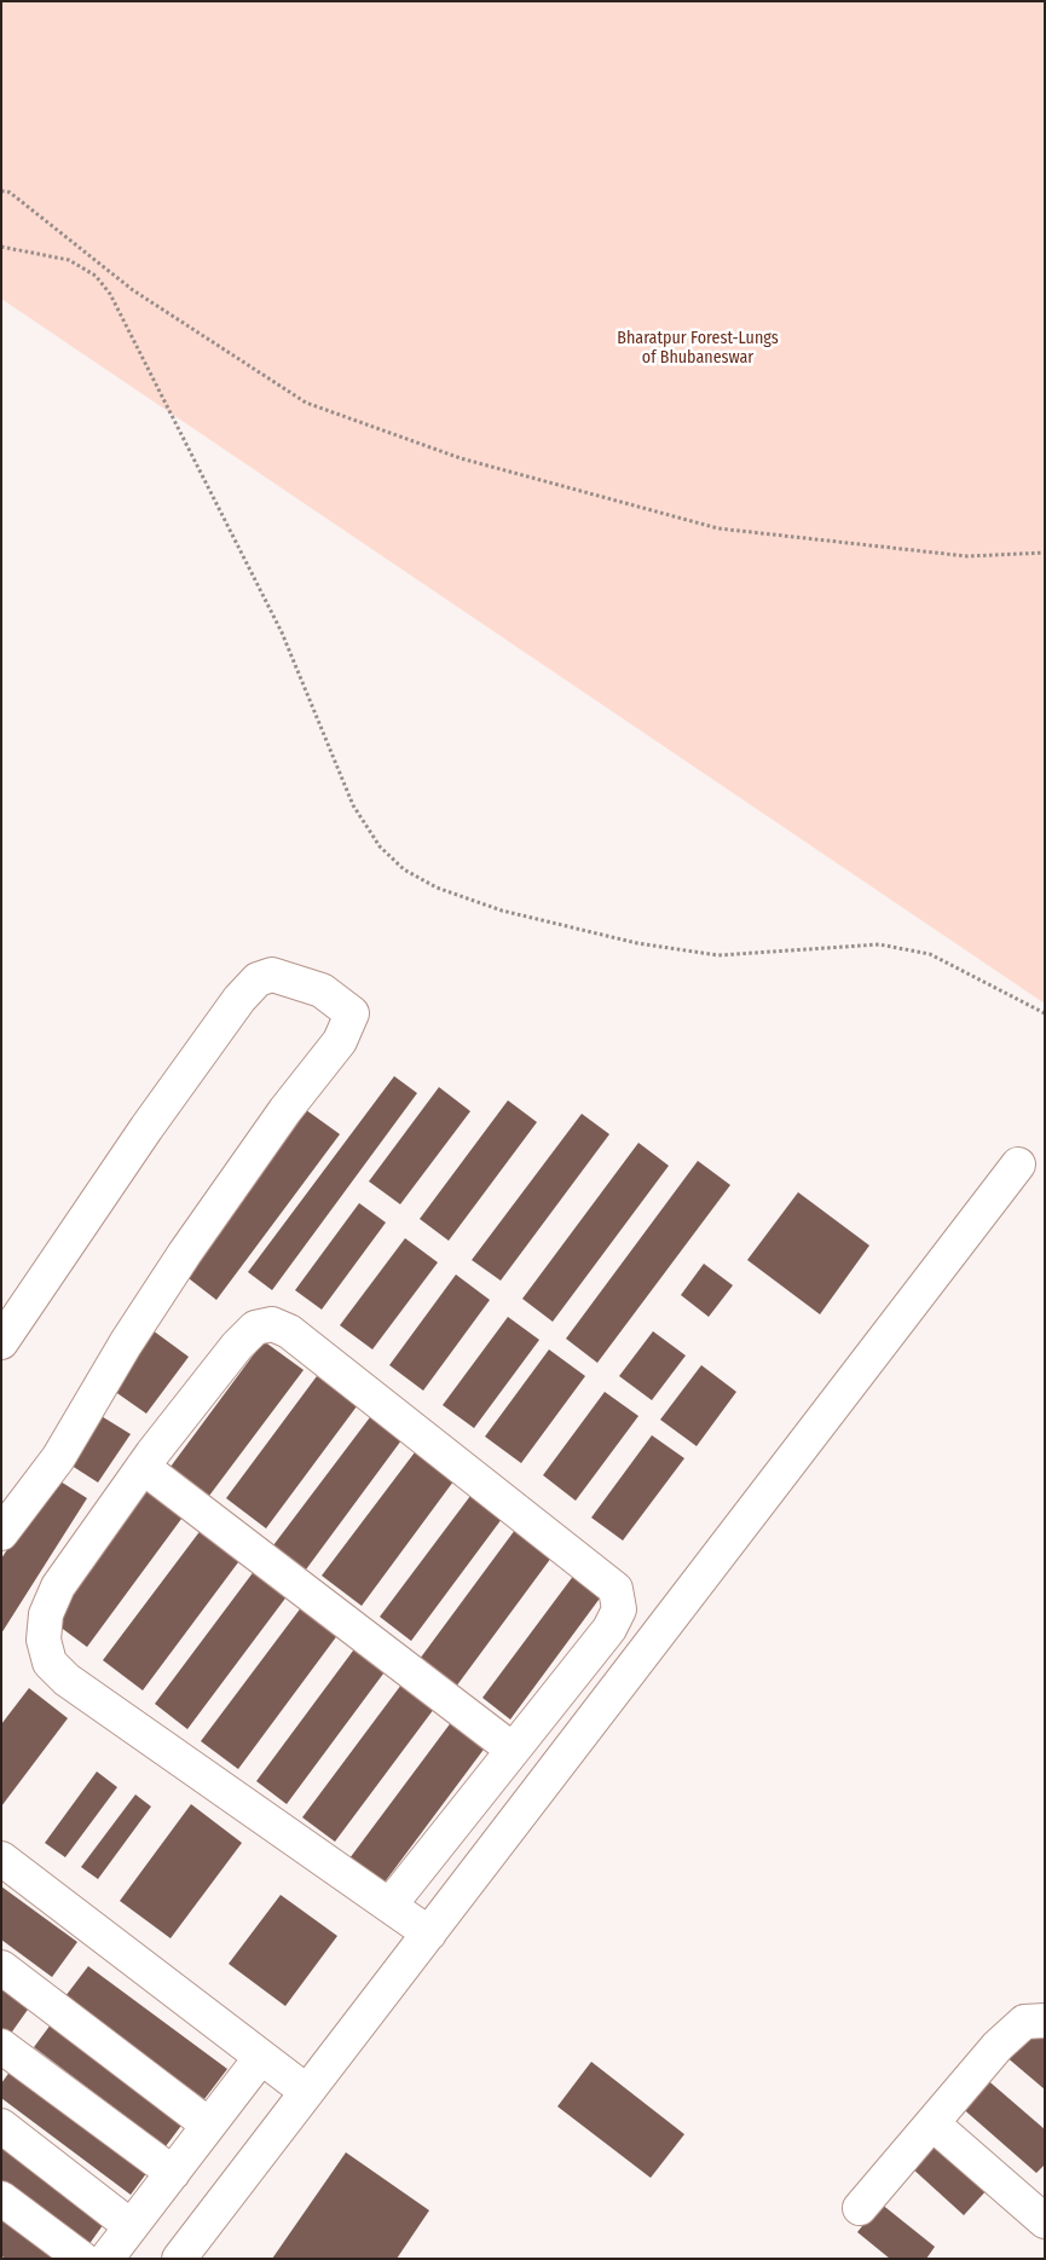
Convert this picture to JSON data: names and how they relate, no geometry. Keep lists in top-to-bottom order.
{
  "parks": ["Bharatpur Forest-Lungs of Bhubaneswar"]
}
